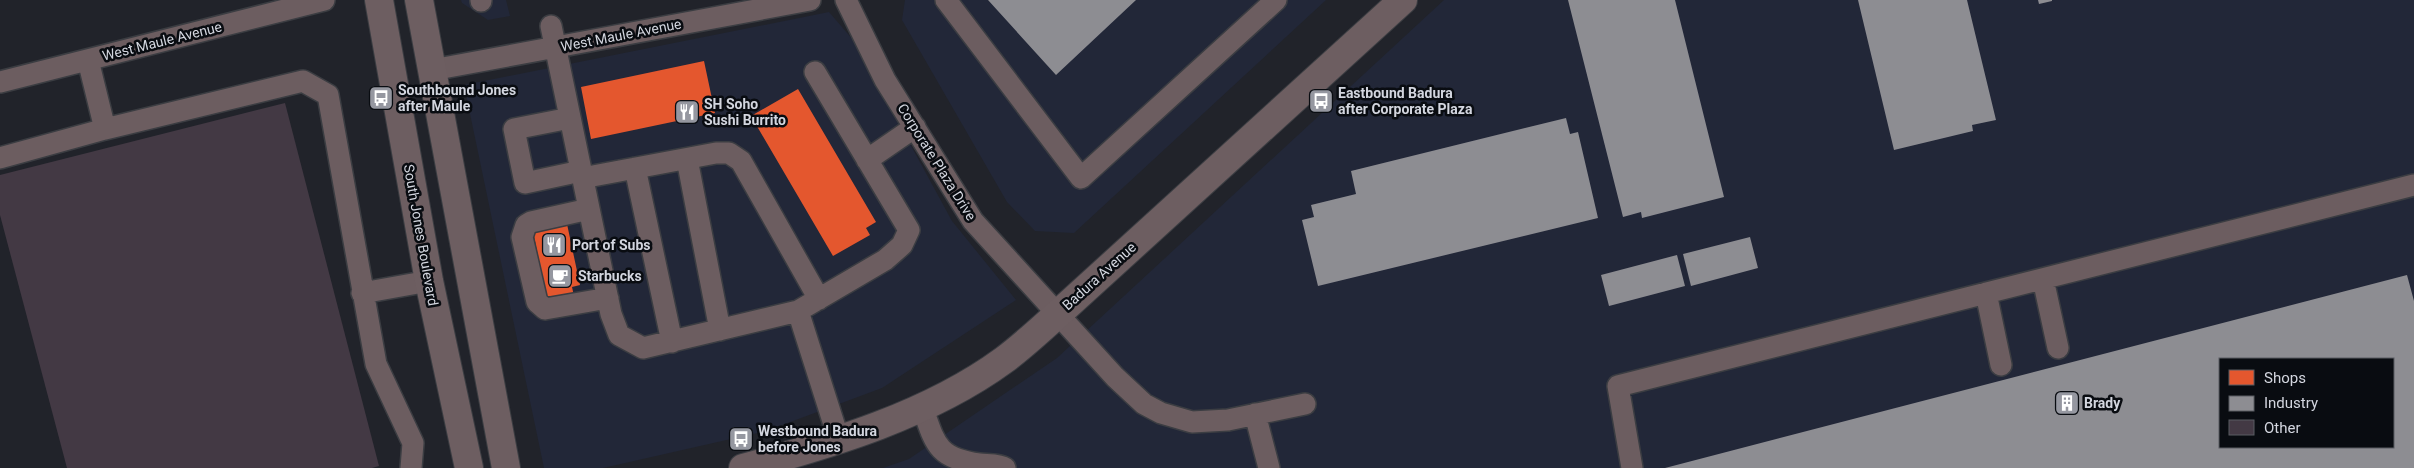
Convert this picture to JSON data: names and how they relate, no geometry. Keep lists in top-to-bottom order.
{
  "streets": {
    "main road": ["South Jones Boulevard", "Badura Avenue"],
    "street": ["West Maule Avenue", "Corporate Plaza Drive"]
  },
  "crossings": [
    ["Corporate Plaza Drive", "Badura Avenue"]
  ],
  "places": {
    "bus stop": ["Southbound Jones after Maule", "Eastbound Badura after Corporate Plaza", "Westbound Badura before Jones"],
    "restaurant": ["SH Soho Sushi Burrito", "Port of Subs"],
    "cafe": ["Starbucks"],
    "building": ["Brady"]
  },
  "legend": ["Shops", "Industry", "Other"]
}
